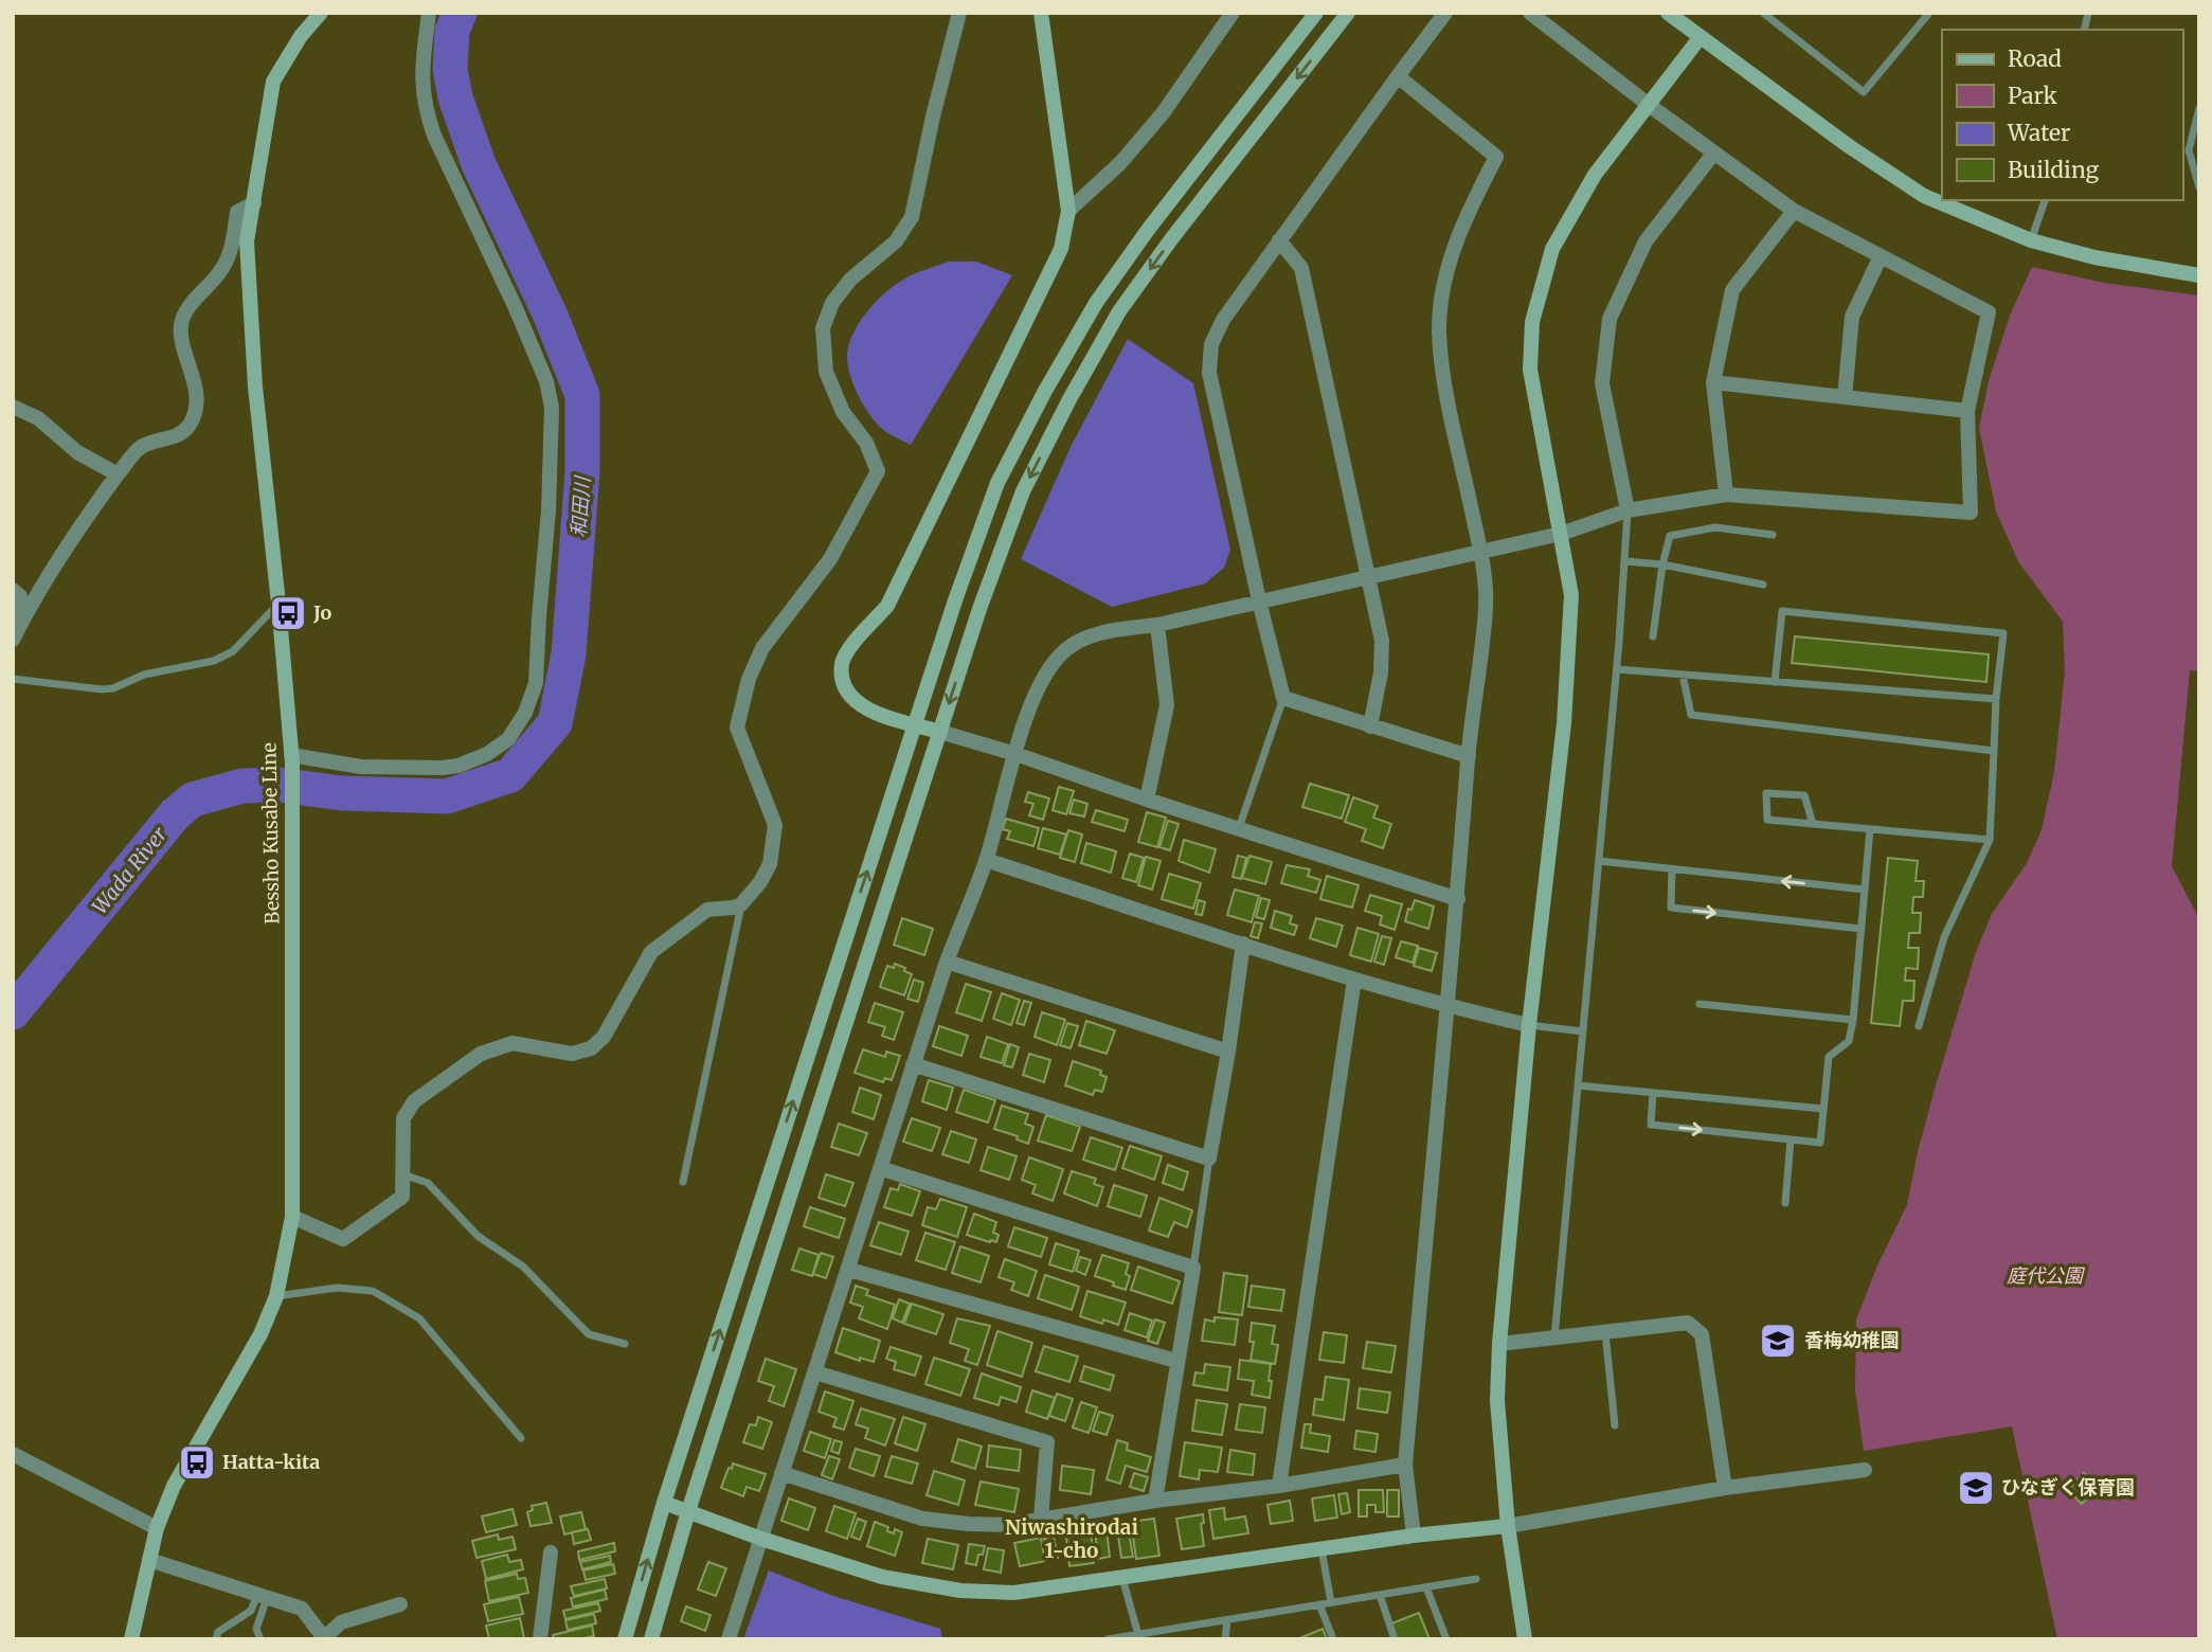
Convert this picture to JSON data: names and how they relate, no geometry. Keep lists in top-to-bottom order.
{
  "streets": {
    "street": ["Bessho Kusabe Line"]
  },
  "districts": ["Niwashirodai 1-cho"],
  "water": ["和田川", "Wada River"],
  "parks": ["庭代公園"],
  "places": {
    "bus stop": ["Jo", "Hatta-kita"],
    "school or university": ["香梅幼稚園", "ひなぎく保育園"]
  },
  "legend": [
    "Road",
    "Park",
    "Water",
    "Building"
  ]
}
